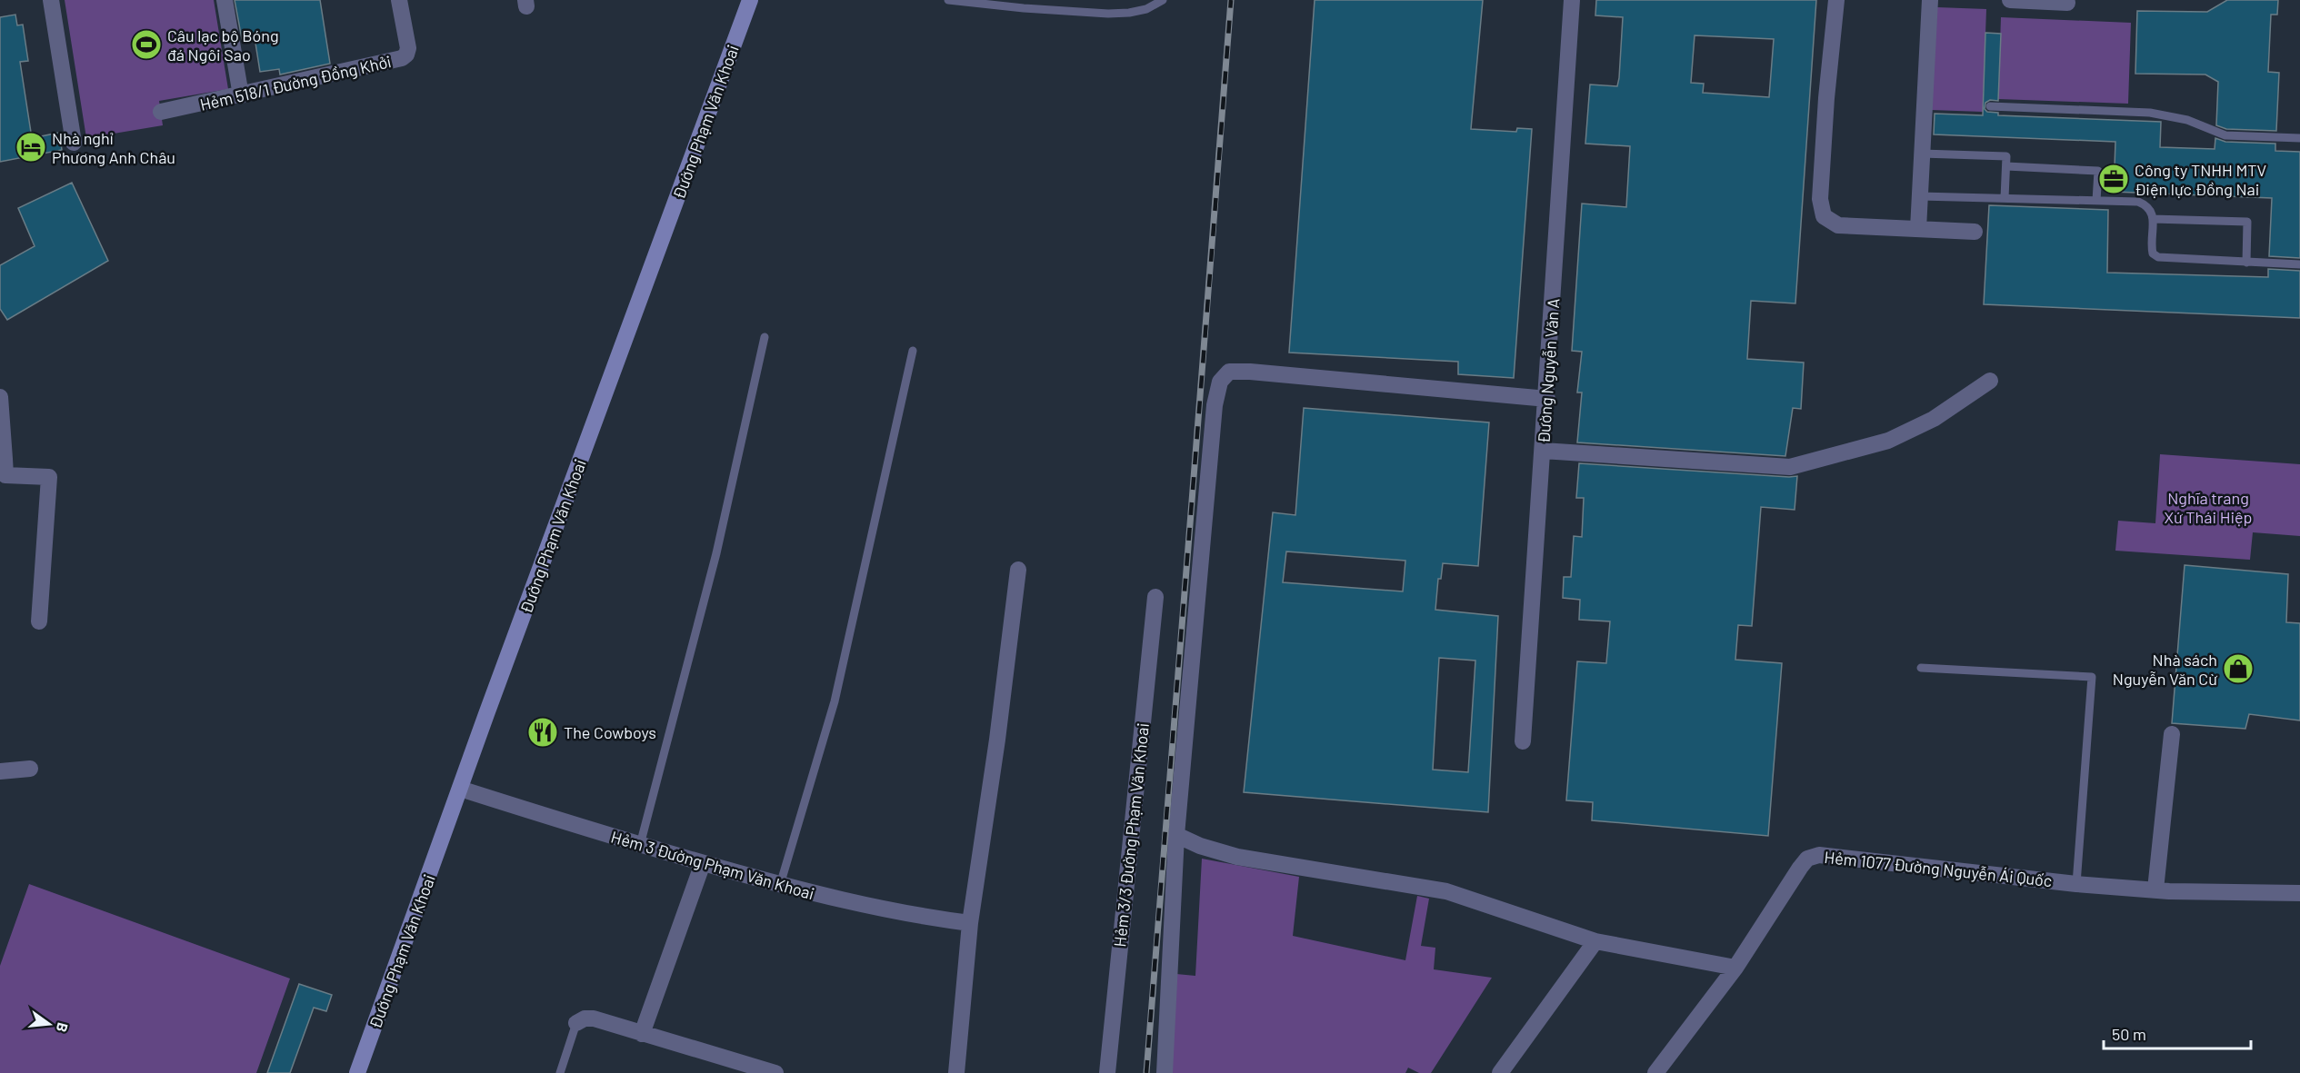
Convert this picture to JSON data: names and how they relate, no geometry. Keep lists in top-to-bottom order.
{
  "streets": {
    "street": [
      "Hẻm 518/1 Đường Đồng Khởi",
      "Đường Phạm Văn Khoai",
      "Đường Nguyễn Văn A",
      "Hẻm 3/3 Đường Phạm Văn Khoai",
      "Hẻm 3 Đường Phạm Văn Khoai",
      "Hẻm 1077 Đường Nguyễn Ái Quốc"
    ]
  },
  "crossings": [
    ["Đường Phạm Văn Khoai", "Hẻm 3 Đường Phạm Văn Khoai"]
  ],
  "parks": ["Nghĩa trang Xứ Thái Hiệp"],
  "places": {
    "sports": ["Câu lạc bộ Bóng đá Ngôi Sao"],
    "hotel": ["Nhà nghỉ Phương Anh Châu"],
    "office": ["Công ty TNHH MTV Điện lực Đồng Nai"],
    "shop": ["Nhà sách Nguyễn Văn Cừ"],
    "restaurant": ["The Cowboys"]
  },
  "scale_bar": "50 m",
  "north": "right"
}
